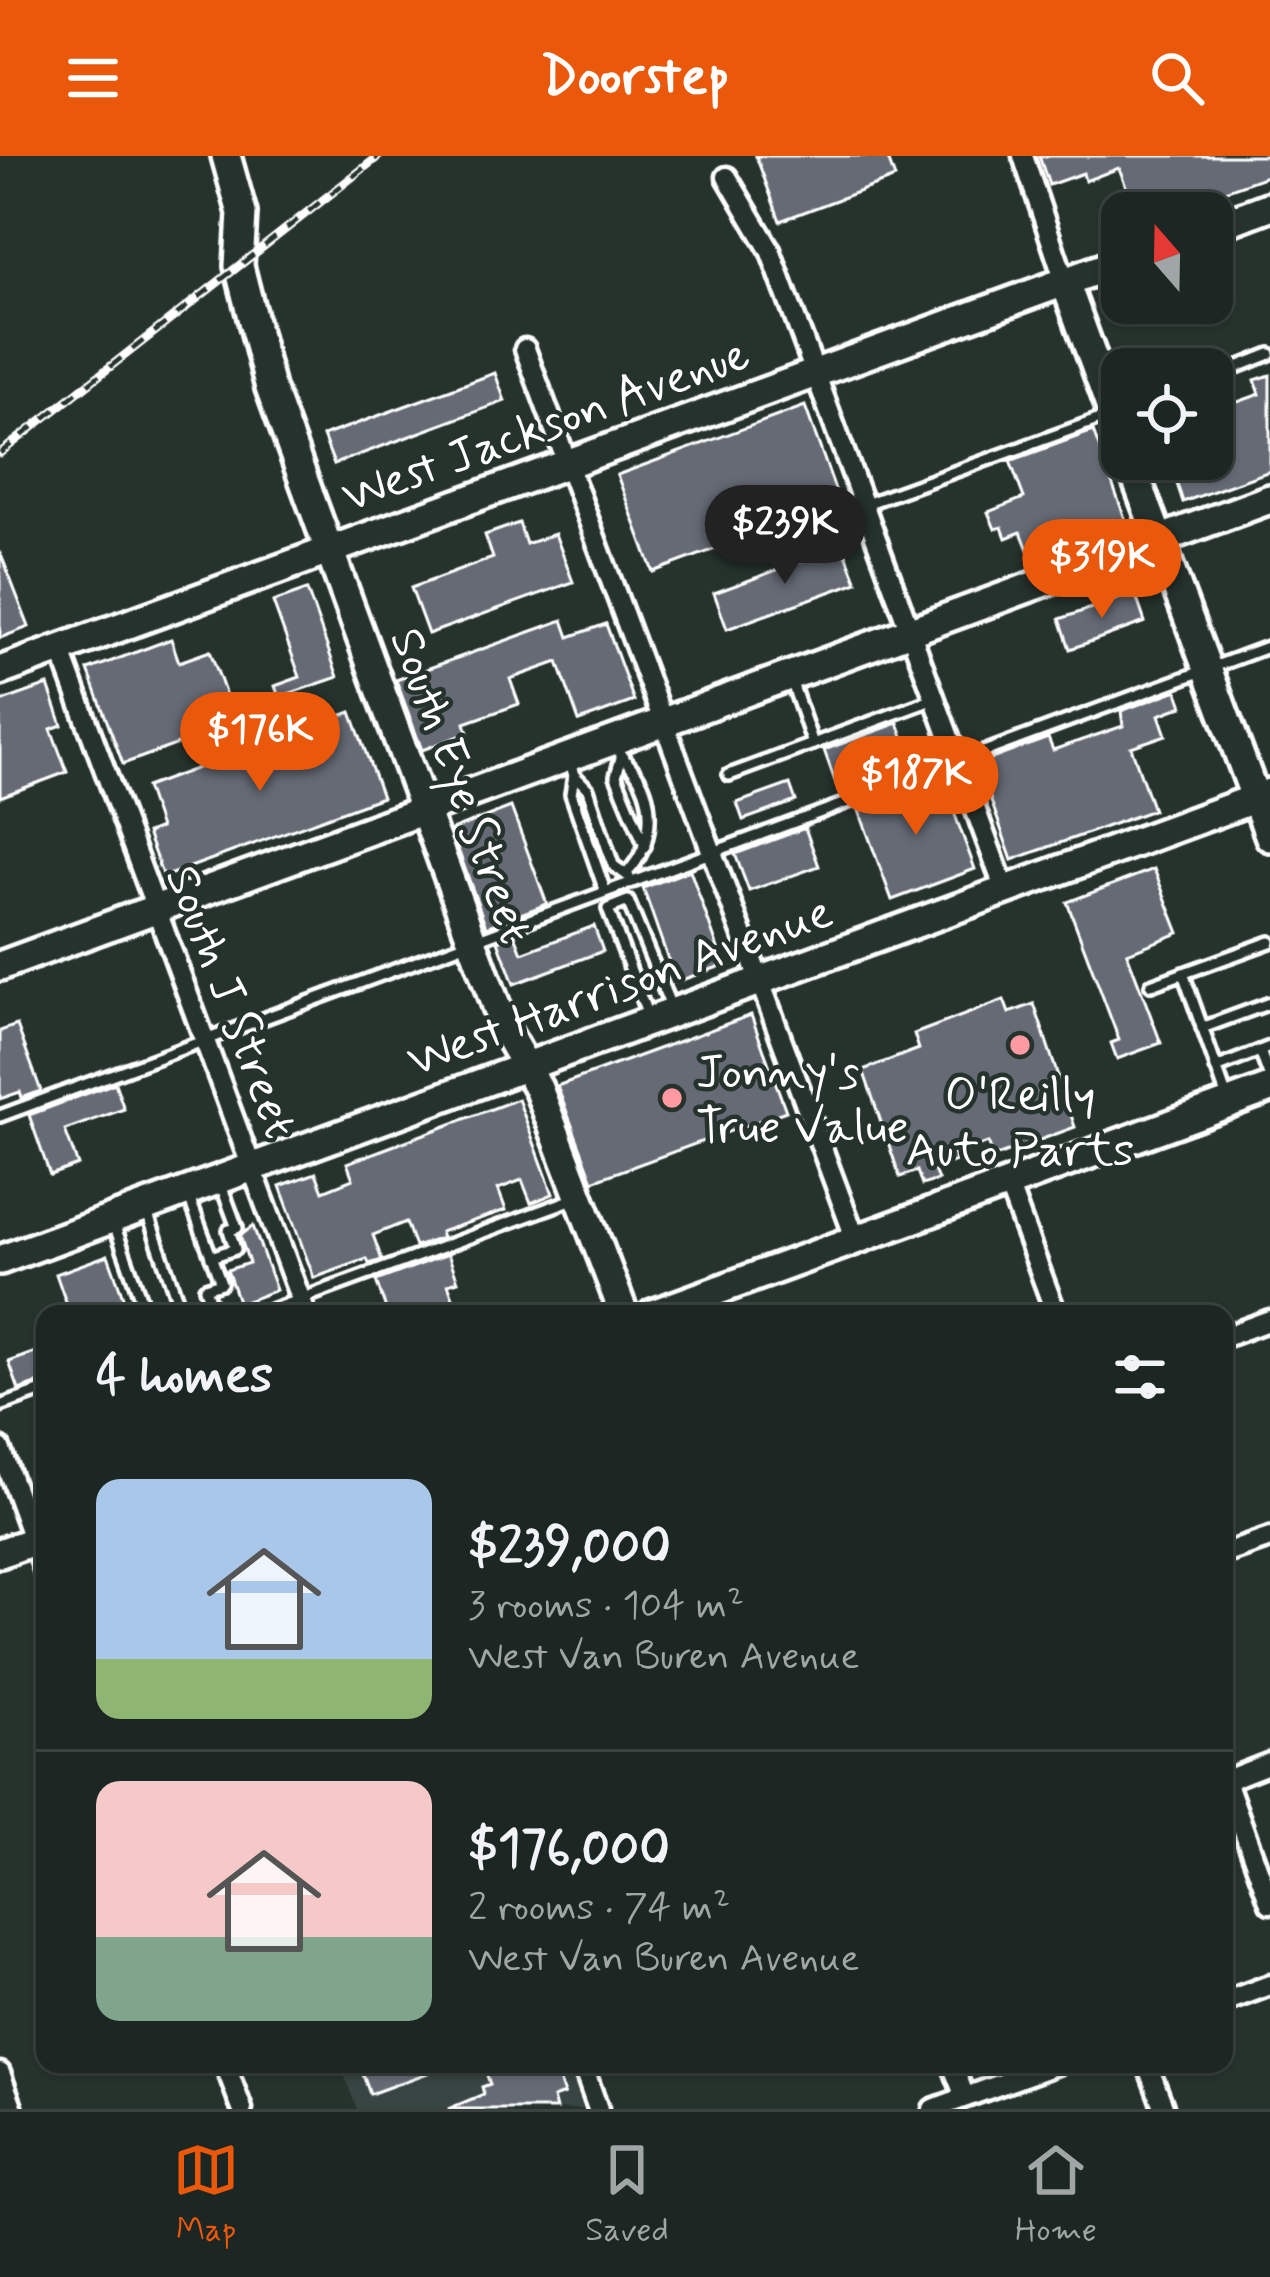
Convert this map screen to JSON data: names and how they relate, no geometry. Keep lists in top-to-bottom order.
{
  "streets": {
    "street": [
      "West Jackson Avenue",
      "South Eye Street",
      "West Harrison Avenue",
      "South J Street"
    ]
  },
  "crossings": [
    ["West Jackson Avenue", "South Eye Street"],
    ["West Jackson Avenue", "South J Street"],
    ["South Eye Street", "West Harrison Avenue"],
    ["West Harrison Avenue", "South J Street"]
  ],
  "places": ["O'Reilly Auto Parts", "Jonny's True Value"],
  "north": "top",
  "page": {
    "header": "Doorstep",
    "price": [
      "$239K",
      "$319K",
      "$176K",
      "$187K"
    ],
    "heading": "4 homes",
    "list": [
      {
        "name": "$239,000",
        "note": "3 rooms · 104 m² · West Van Buren Avenue"
      },
      {
        "name": "$176,000",
        "note": "2 rooms · 74 m² · West Van Buren Avenue"
      }
    ],
    "tabs": ["Map", "Saved", "Home"]
  }
}
